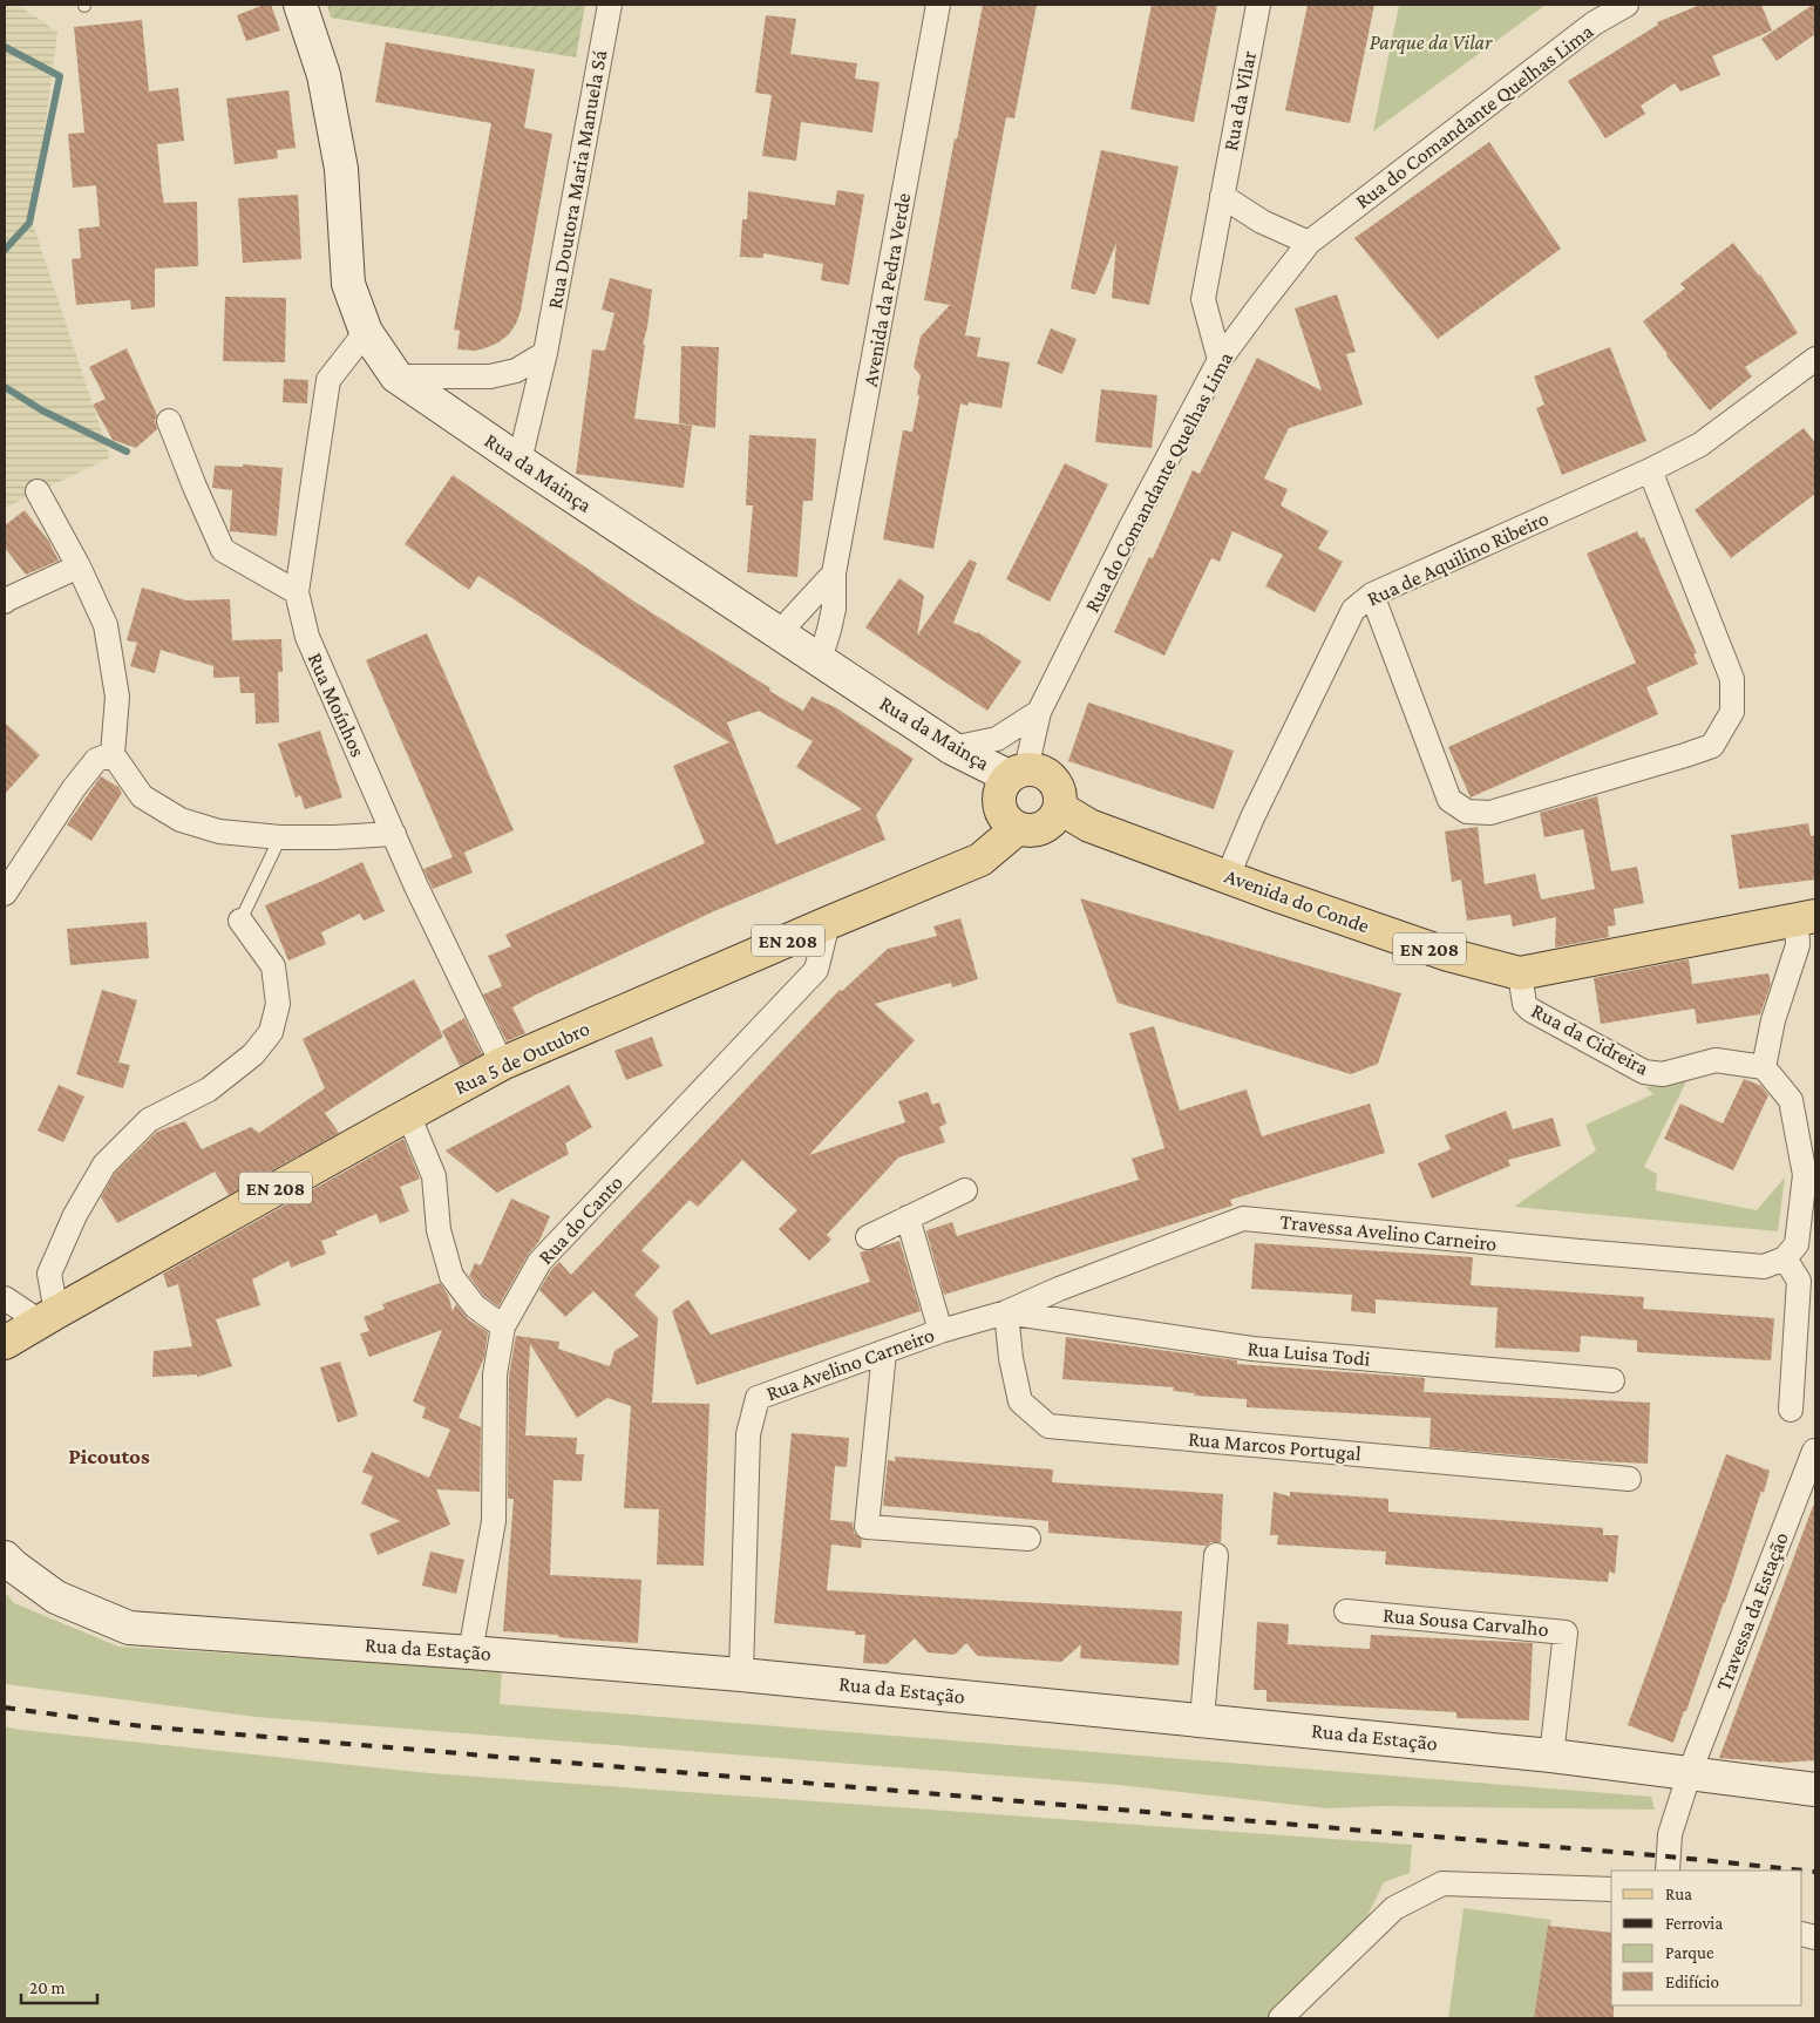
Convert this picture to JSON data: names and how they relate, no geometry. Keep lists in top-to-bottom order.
{
  "streets": {
    "main road": ["Avenida do Conde", "EN 208", "Rua 5 de Outubro"],
    "street": [
      "Rua da Vilar",
      "Rua do Comandante Quelhas Lima",
      "Rua Doutora Maria Manuela Sá",
      "Avenida da Pedra Verde",
      "Rua da Mainça",
      "Rua de Aquilino Ribeiro",
      "Rua Moínhos",
      "Rua da Cidreira",
      "Rua do Canto",
      "Travessa Avelino Carneiro",
      "Rua Luisa Todi",
      "Rua Avelino Carneiro",
      "Rua Marcos Portugal",
      "Travessa da Estação",
      "Rua Sousa Carvalho",
      "Rua da Estação"
    ]
  },
  "crossings": [
    ["Rua da Vilar", "Rua do Comandante Quelhas Lima"],
    ["Rua do Comandante Quelhas Lima", "Rua da Mainça"],
    ["Rua do Comandante Quelhas Lima", "Avenida do Conde"],
    ["Rua do Comandante Quelhas Lima", "Rua 5 de Outubro"],
    ["Rua Doutora Maria Manuela Sá", "Rua da Mainça"],
    ["Avenida da Pedra Verde", "Rua da Mainça"],
    ["Rua da Mainça", "Rua Moínhos"],
    ["Rua da Mainça", "Avenida do Conde"],
    ["Rua da Mainça", "Rua 5 de Outubro"],
    ["Rua de Aquilino Ribeiro", "Avenida do Conde"],
    ["Rua Moínhos", "Rua 5 de Outubro"],
    ["Avenida do Conde", "Rua da Cidreira"],
    ["Avenida do Conde", "Rua 5 de Outubro"],
    ["Rua 5 de Outubro", "Rua do Canto"],
    ["Rua do Canto", "Rua da Estação"],
    ["Travessa Avelino Carneiro", "Rua Luisa Todi"],
    ["Travessa Avelino Carneiro", "Rua Avelino Carneiro"],
    ["Travessa Avelino Carneiro", "Rua Marcos Portugal"],
    ["Rua Luisa Todi", "Rua Avelino Carneiro"],
    ["Rua Luisa Todi", "Rua Marcos Portugal"],
    ["Rua Avelino Carneiro", "Rua Marcos Portugal"],
    ["Rua Avelino Carneiro", "Rua da Estação"],
    ["Travessa da Estação", "Rua da Estação"],
    ["Rua Sousa Carvalho", "Rua da Estação"]
  ],
  "districts": ["Picoutos"],
  "parks": ["Parque da Vilar"],
  "legend": [
    "Rua",
    "Ferrovia",
    "Parque",
    "Edifício"
  ],
  "scale_bar": "20 m"
}
